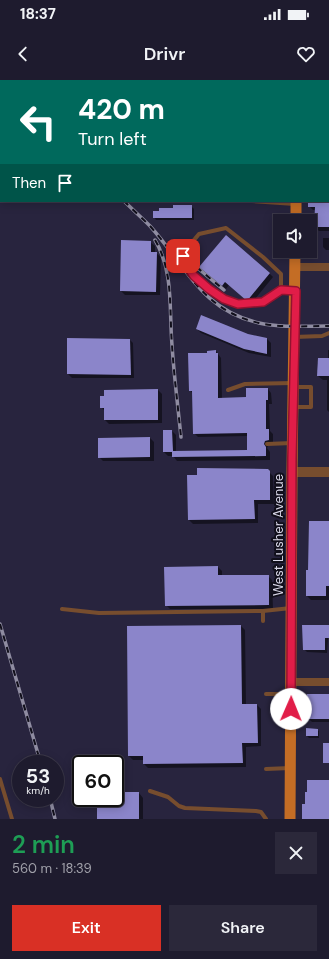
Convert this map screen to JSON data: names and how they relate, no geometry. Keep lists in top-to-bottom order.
{
  "streets": {
    "main road": ["West Lusher Avenue"]
  },
  "page": {
    "status": "18:37",
    "header": "Drivr",
    "turn": ["420 m", "Turn left"],
    "then": "Then",
    "speed": "53 km/h",
    "limit": "60",
    "heading": ["2 min", "560 m · 18:39"],
    "buttons": ["Exit", "Share"]
  }
}
